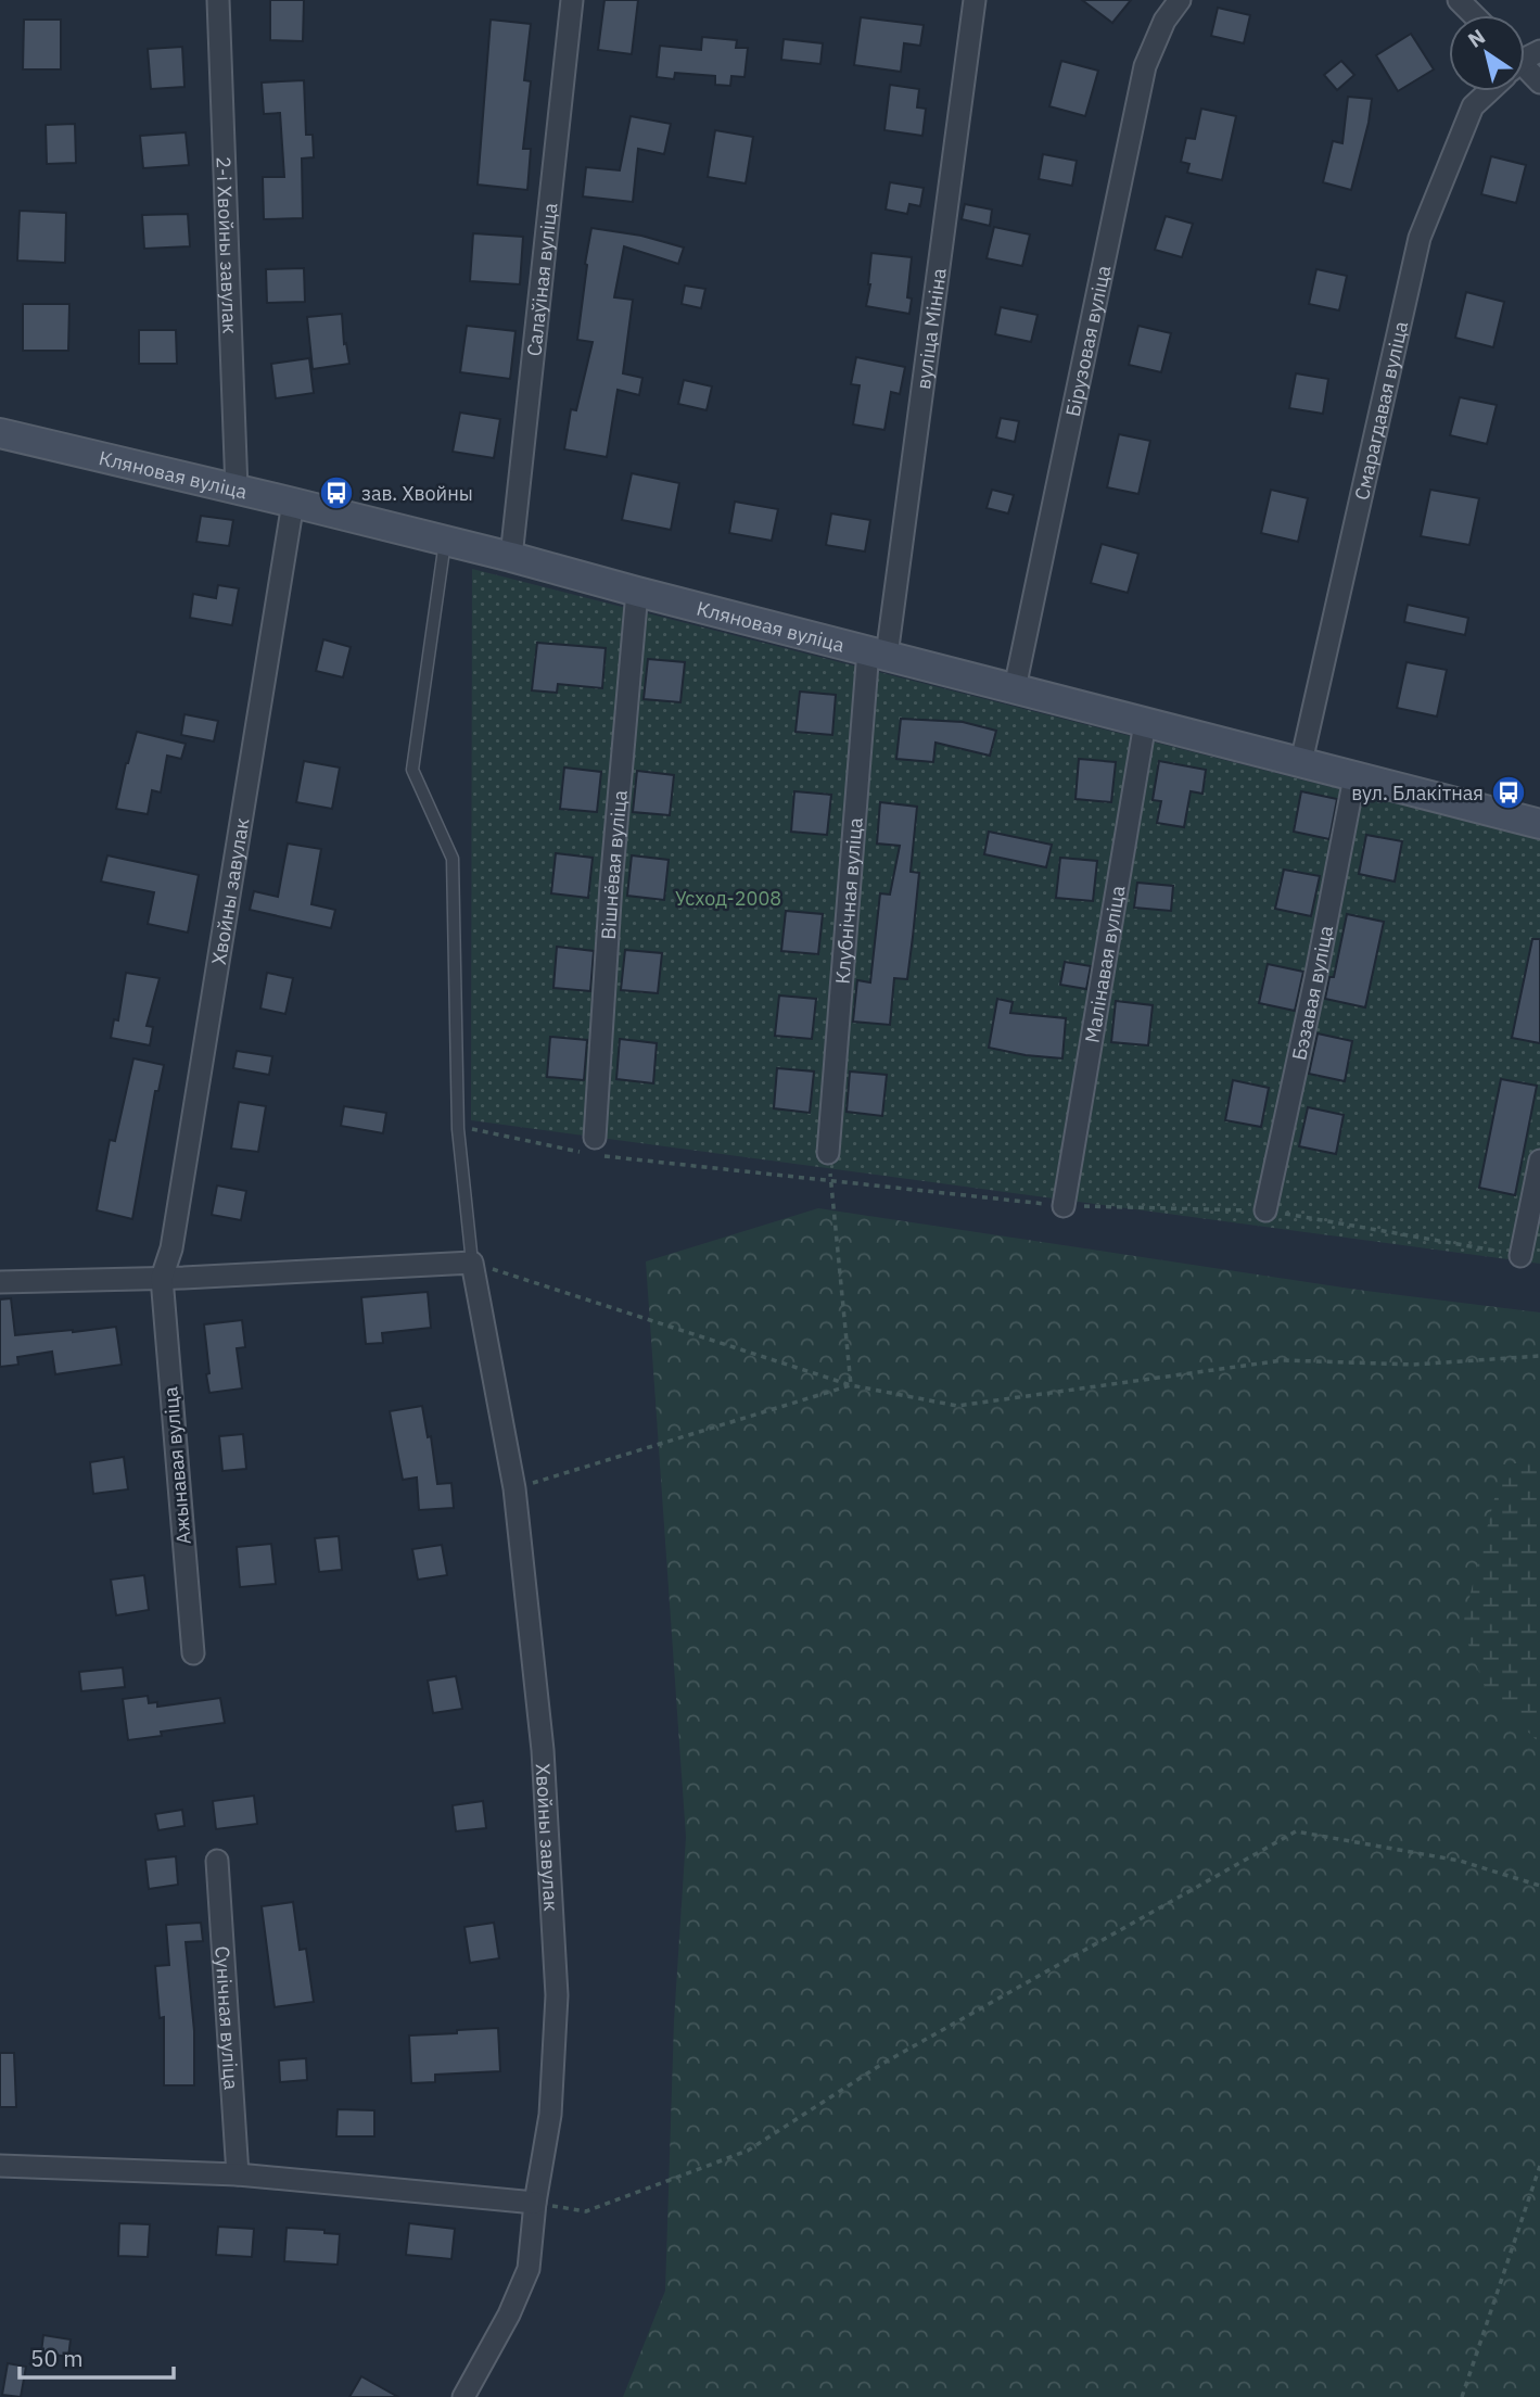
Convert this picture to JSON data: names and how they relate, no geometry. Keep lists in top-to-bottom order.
{
  "streets": {
    "street": [
      "2-і Хвойны завулак",
      "Салаўіная вуліца",
      "вуліца Мініна",
      "Бірузовая вуліца",
      "Смарагдавая вуліца",
      "Кляновая вуліца",
      "Вішнёвая вуліца",
      "Хвойны завулак",
      "Клубнічная вуліца",
      "Малінавая вуліца",
      "Бэзавая вуліца",
      "Ажынавая вуліца",
      "Сунічная вуліца"
    ]
  },
  "crossings": [
    ["2-і Хвойны завулак", "Кляновая вуліца"],
    ["Салаўіная вуліца", "Кляновая вуліца"],
    ["вуліца Мініна", "Кляновая вуліца"],
    ["вуліца Мініна", "Клубнічная вуліца"],
    ["Бірузовая вуліца", "Кляновая вуліца"],
    ["Смарагдавая вуліца", "Кляновая вуліца"],
    ["Кляновая вуліца", "Вішнёвая вуліца"],
    ["Кляновая вуліца", "Хвойны завулак"],
    ["Кляновая вуліца", "Клубнічная вуліца"],
    ["Кляновая вуліца", "Малінавая вуліца"],
    ["Кляновая вуліца", "Бэзавая вуліца"],
    ["Хвойны завулак", "Ажынавая вуліца"]
  ],
  "parks": ["Усход-2008"],
  "places": {
    "bus stop": ["зав. Хвойны", "вул. Блакітная"]
  },
  "scale_bar": "50 m",
  "north": "top left"
}
